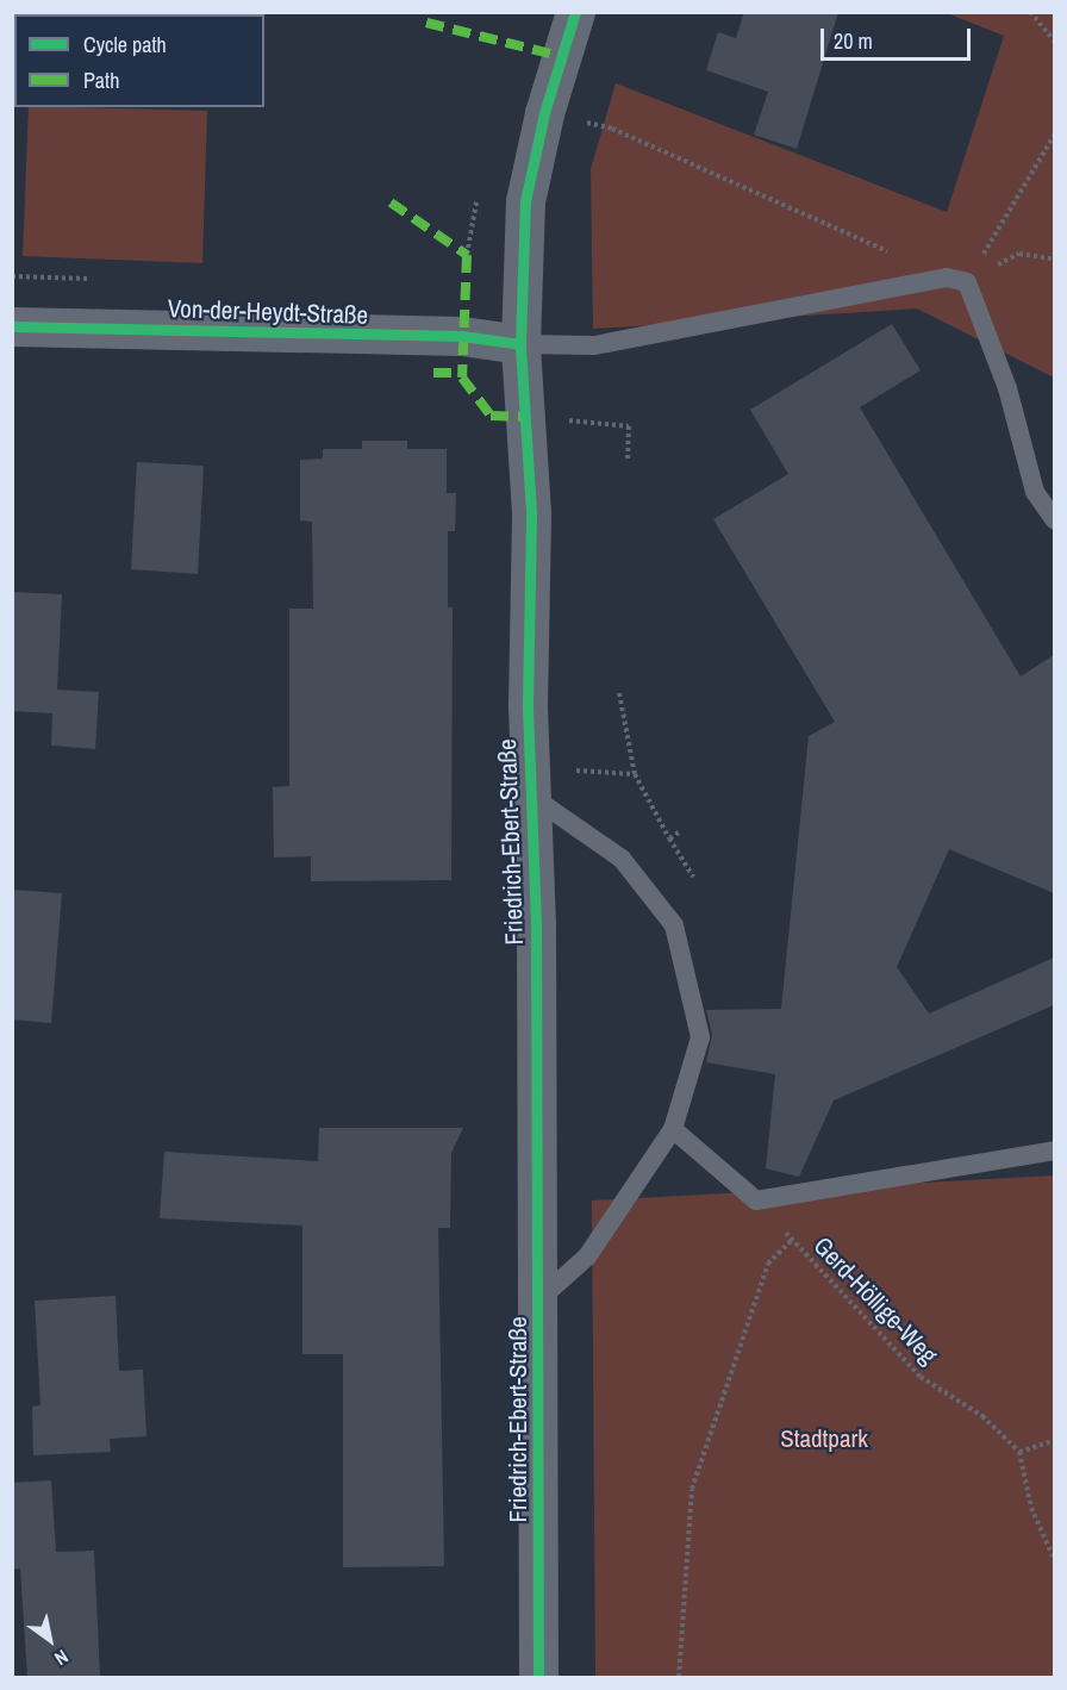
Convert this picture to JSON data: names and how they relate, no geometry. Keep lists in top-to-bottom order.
{
  "streets": {
    "street": ["Von-der-Heydt-Straße", "Friedrich-Ebert-Straße"],
    "path": ["Gerd-Höllige-Weg"]
  },
  "crossings": [
    ["Von-der-Heydt-Straße", "Friedrich-Ebert-Straße"]
  ],
  "parks": ["Stadtpark"],
  "legend": ["Cycle path", "Path"],
  "scale_bar": "20 m",
  "north": "bottom right"
}
